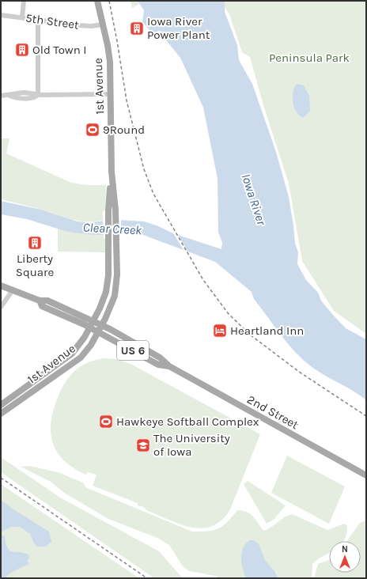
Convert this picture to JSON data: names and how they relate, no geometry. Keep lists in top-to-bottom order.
{
  "streets": {
    "main road": ["1st Avenue", "US 6", "2nd Street"],
    "street": ["5th Street"]
  },
  "crossings": [
    ["5th Street", "1st Avenue"],
    ["1st Avenue", "2nd Street"]
  ],
  "water": ["Iowa River", "Clear Creek"],
  "parks": ["Peninsula Park"],
  "places": {
    "building": ["Iowa River Power Plant", "Old Town I", "Liberty Square"],
    "sports": ["9Round", "Hawkeye Softball Complex"],
    "hotel": ["Heartland Inn"],
    "school or university": ["The University of Iowa"]
  },
  "north": "top"
}
